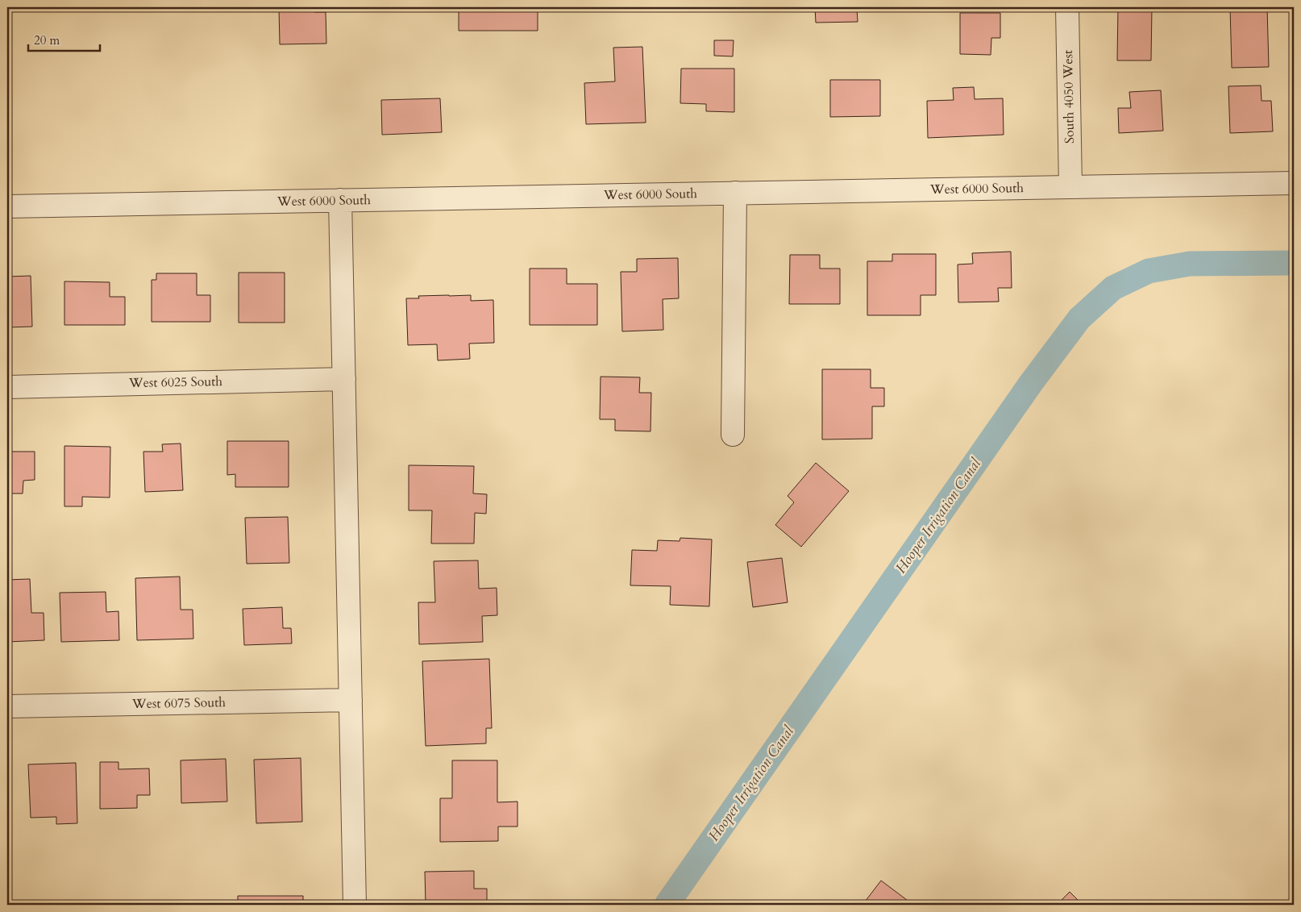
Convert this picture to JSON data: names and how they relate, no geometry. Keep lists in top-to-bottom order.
{
  "streets": {
    "street": [
      "South 4050 West",
      "West 6000 South",
      "West 6025 South",
      "West 6075 South"
    ]
  },
  "crossings": [
    ["South 4050 West", "West 6000 South"]
  ],
  "water": ["Hooper Irrigation Canal"],
  "scale_bar": "20 m"
}
